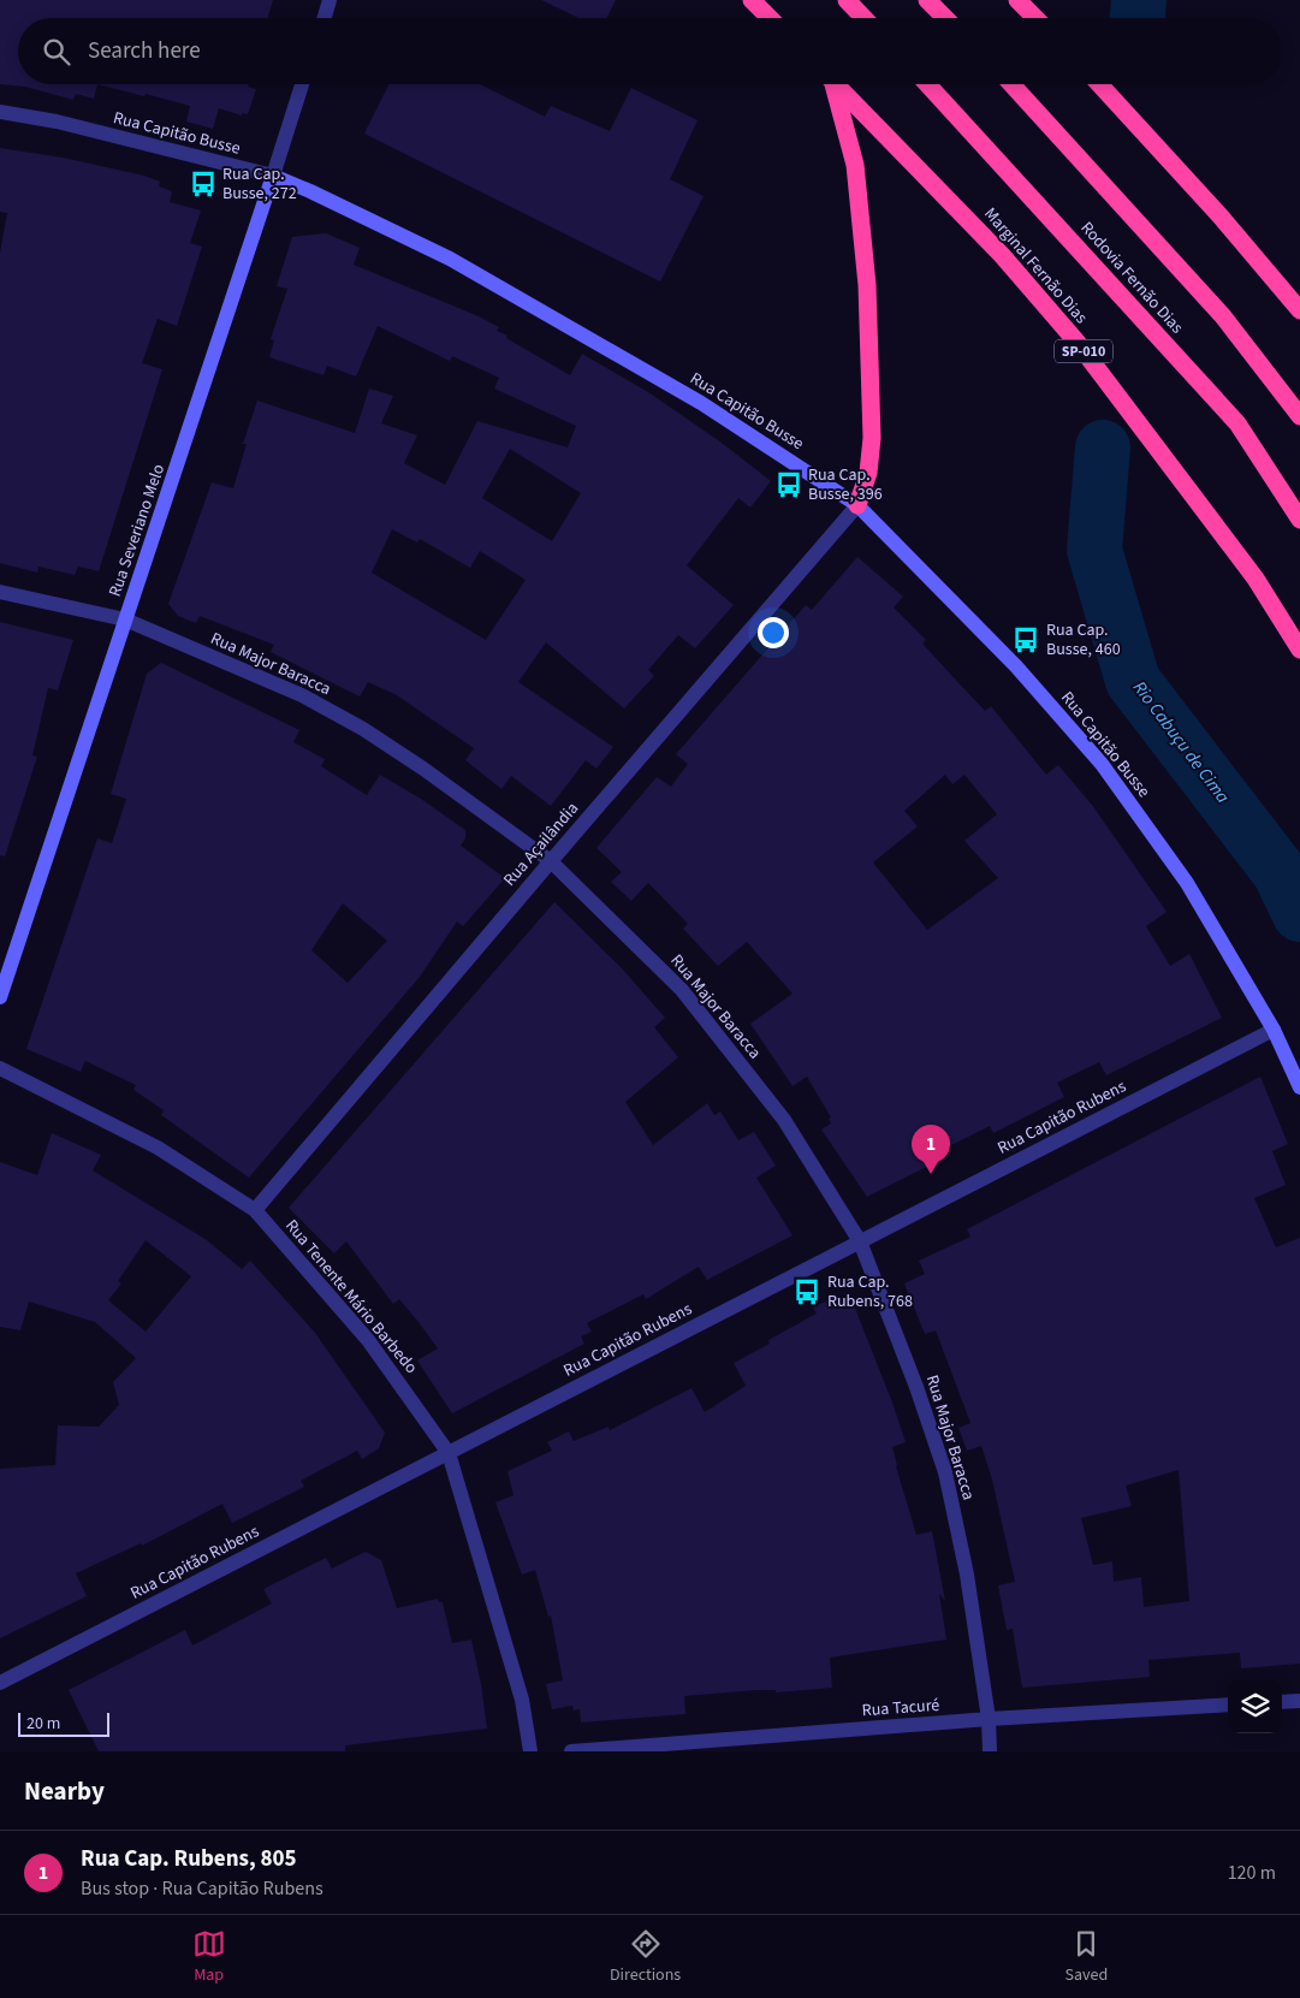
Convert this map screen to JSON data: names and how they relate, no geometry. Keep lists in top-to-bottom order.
{
  "streets": {
    "highway": ["Marginal Fernão Dias", "Rodovia Fernão Dias", "SP-010"],
    "street": [
      "Rua Capitão Busse",
      "Rua Severiano Melo",
      "Rua Major Baracca",
      "Rua Açailândia",
      "Rua Capitão Rubens",
      "Rua Tenente Mário Barbedo",
      "Rua Tacuré"
    ]
  },
  "crossings": [
    ["Rua Capitão Busse", "Rua Severiano Melo"],
    ["Rua Capitão Busse", "Rua Açailândia"],
    ["Rua Capitão Busse", "Rua Capitão Rubens"],
    ["Rua Severiano Melo", "Rua Major Baracca"],
    ["Rua Major Baracca", "Rua Açailândia"],
    ["Rua Major Baracca", "Rua Capitão Rubens"],
    ["Rua Major Baracca", "Rua Tacuré"],
    ["Rua Açailândia", "Rua Tenente Mário Barbedo"],
    ["Rua Capitão Rubens", "Rua Tenente Mário Barbedo"]
  ],
  "water": ["Rio Cabuçu de Cima"],
  "places": {
    "bus stop": [
      "Rua Cap. Busse, 272",
      "Rua Cap. Busse, 396",
      "Rua Cap. Busse, 460",
      "Rua Cap. Rubens, 768"
    ]
  },
  "scale_bar": "20 m",
  "page": {
    "search": "Search here",
    "pins": "1",
    "scale": "20 m",
    "heading": "Nearby",
    "list": [
      {
        "mark": "1",
        "name": "Rua Cap. Rubens, 805",
        "note": "Bus stop · Rua Capitão Rubens",
        "value": "120 m"
      }
    ],
    "nav": ["Map", "Directions", "Saved"]
  }
}
